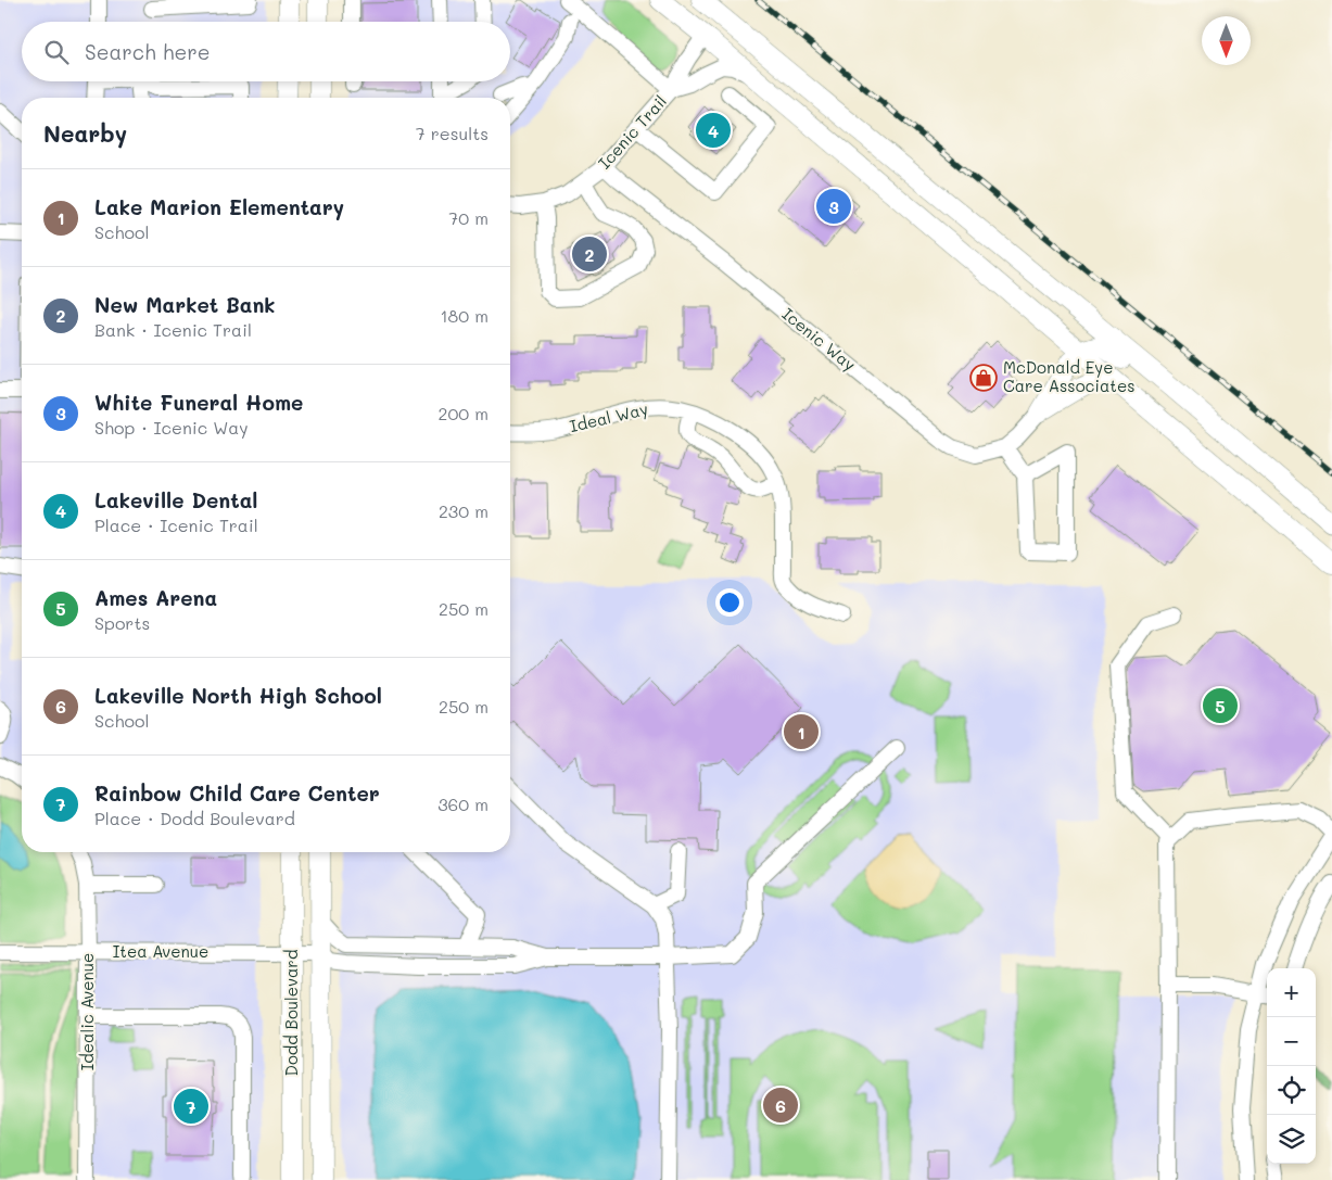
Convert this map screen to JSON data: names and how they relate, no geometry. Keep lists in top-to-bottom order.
{
  "streets": {
    "main road": ["Dodd Boulevard"],
    "street": [
      "Icenic Trail",
      "Icenic Way",
      "Ideal Way",
      "Itea Avenue",
      "Idealic Avenue"
    ]
  },
  "crossings": [
    ["Icenic Trail", "Icenic Way"],
    ["Itea Avenue", "Idealic Avenue"],
    ["Itea Avenue", "Dodd Boulevard"]
  ],
  "places": {
    "shop": ["McDonald Eye Care Associates"]
  },
  "north": "bottom",
  "page": {
    "search": "Search here",
    "heading": ["Nearby", "7 results"],
    "pins": [
      "4",
      "3",
      "2",
      "5",
      "1",
      "6",
      "7"
    ],
    "list": [
      {
        "mark": "1",
        "name": "Lake Marion Elementary",
        "note": "School",
        "value": "70 m"
      },
      {
        "mark": "2",
        "name": "New Market Bank",
        "note": "Bank · Icenic Trail",
        "value": "180 m"
      },
      {
        "mark": "3",
        "name": "White Funeral Home",
        "note": "Shop · Icenic Way",
        "value": "200 m"
      },
      {
        "mark": "4",
        "name": "Lakeville Dental",
        "note": "Place · Icenic Trail",
        "value": "230 m"
      },
      {
        "mark": "5",
        "name": "Ames Arena",
        "note": "Sports",
        "value": "250 m"
      },
      {
        "mark": "6",
        "name": "Lakeville North High School",
        "note": "School",
        "value": "250 m"
      },
      {
        "mark": "7",
        "name": "Rainbow Child Care Center",
        "note": "Place · Dodd Boulevard",
        "value": "360 m"
      }
    ],
    "map_buttons": ["+", "−"]
  }
}
